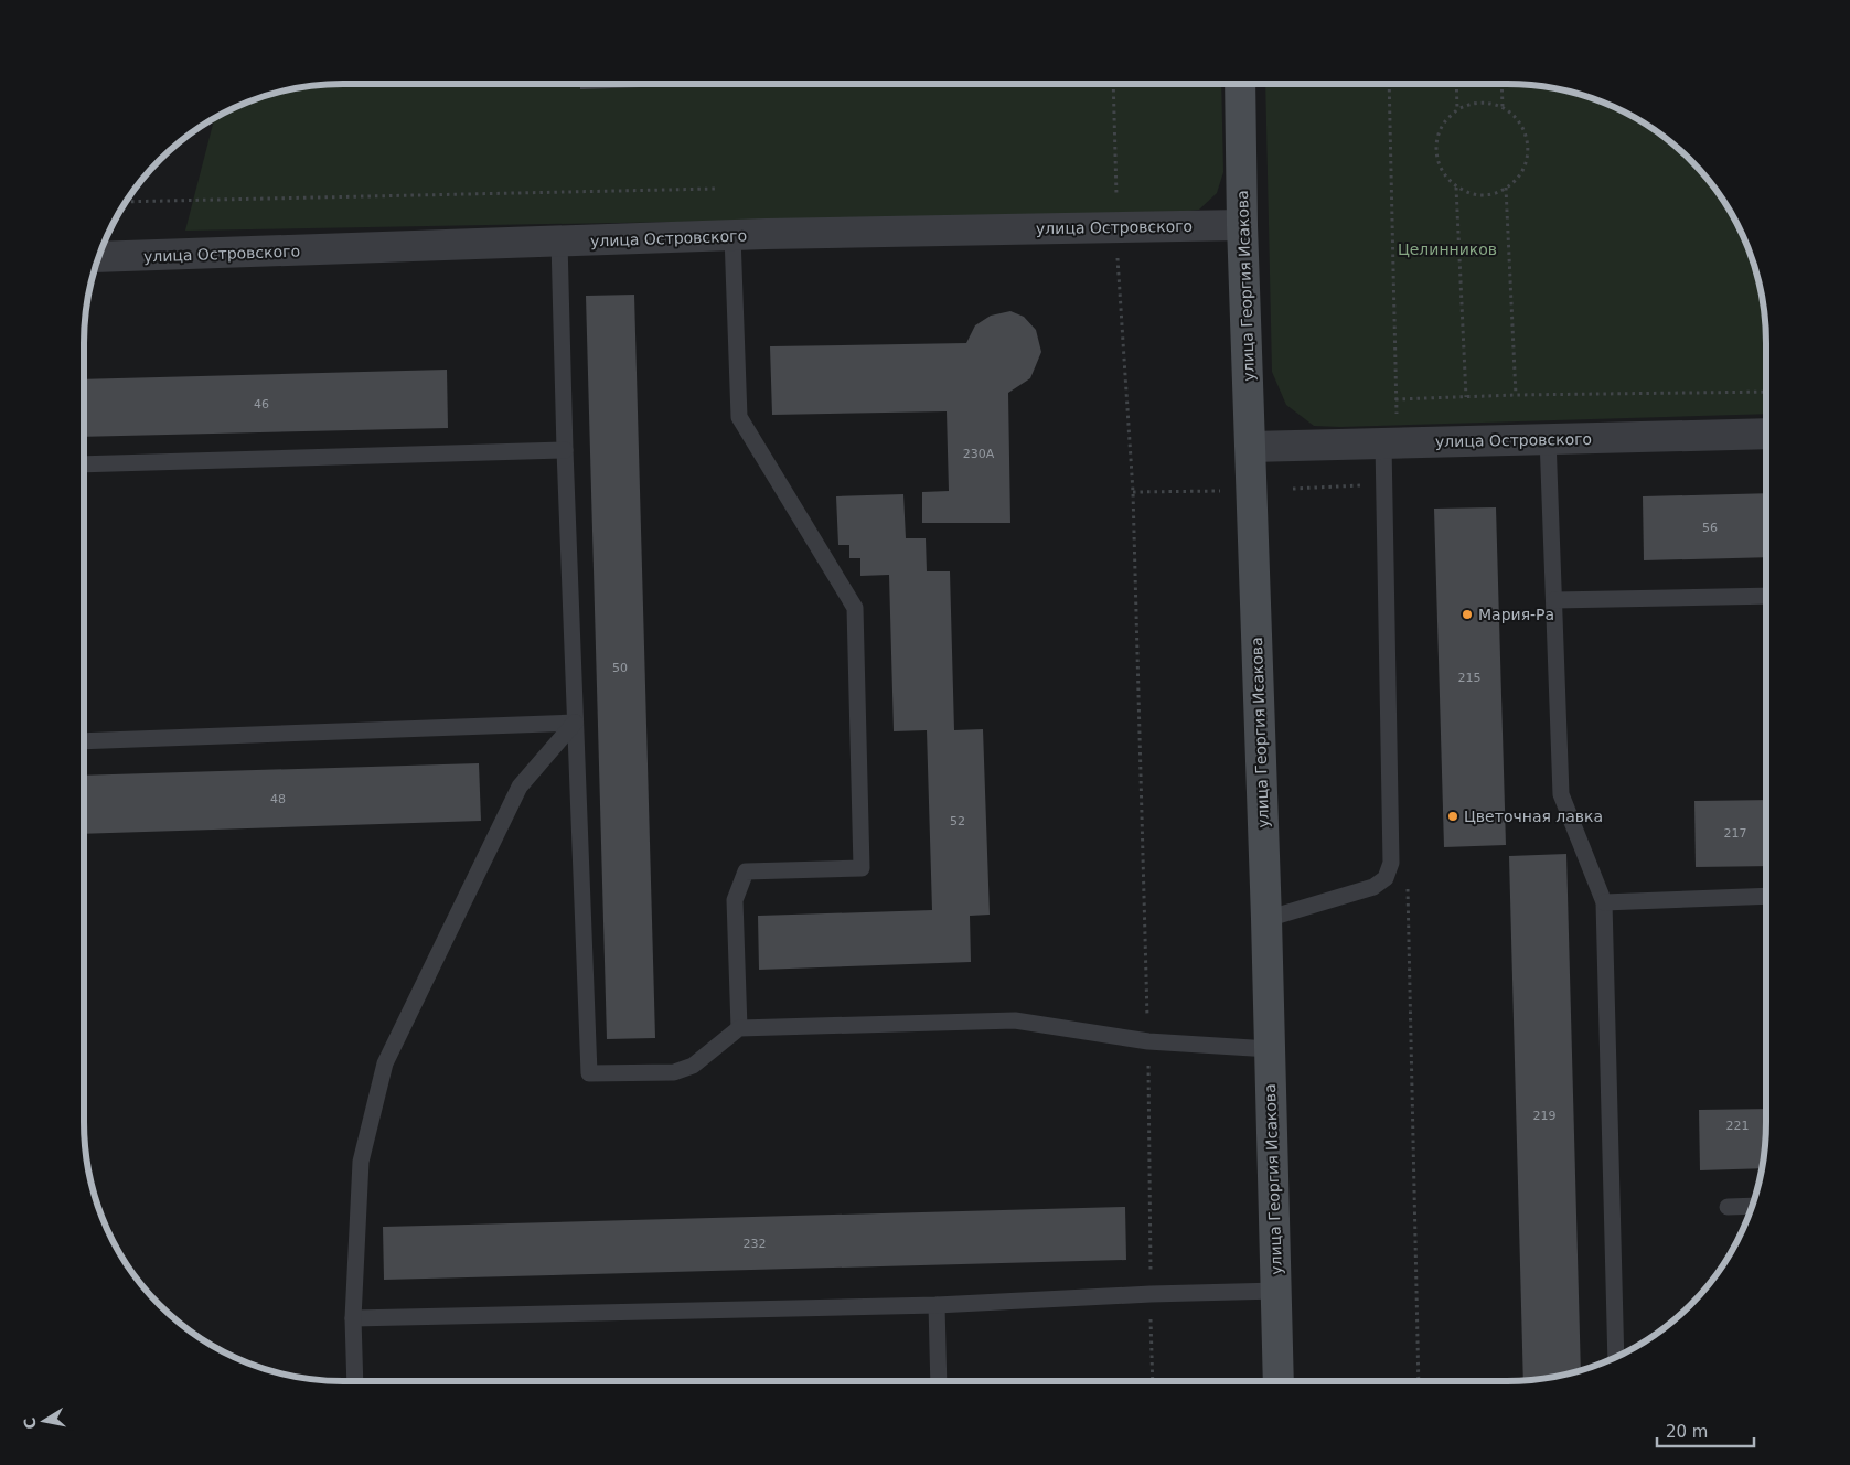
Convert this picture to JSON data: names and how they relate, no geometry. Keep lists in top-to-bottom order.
{
  "streets": {
    "street": ["улица Островского", "улица Георгия Исакова"]
  },
  "crossings": [
    ["улица Островского", "улица Георгия Исакова"]
  ],
  "parks": ["Целинников"],
  "places": ["Мария-Ра", "Цветочная лавка"],
  "house_numbers": [
    "46",
    "230А",
    "56",
    "50",
    "215",
    "48",
    "52",
    "217",
    "219",
    "221",
    "232"
  ],
  "scale_bar": "20 m",
  "north": "left"
}
